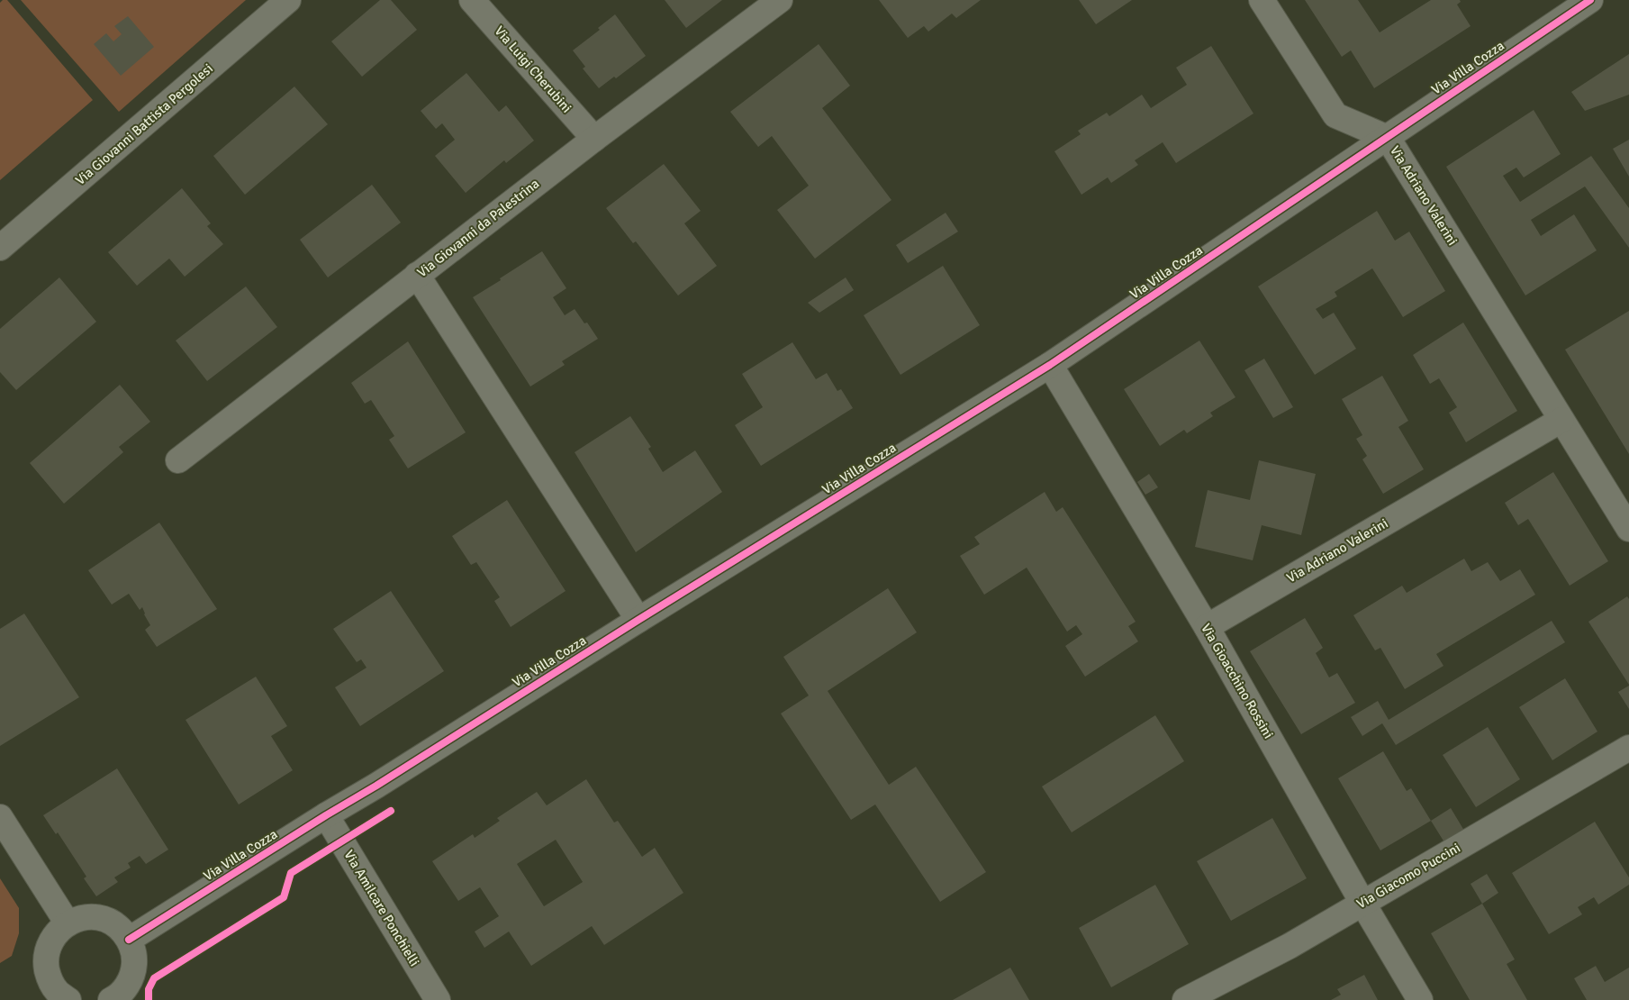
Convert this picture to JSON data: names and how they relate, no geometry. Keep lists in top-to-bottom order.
{
  "streets": {
    "street": [
      "Via Villa Cozza",
      "Via Luigi Cherubini",
      "Via Giovanni Battista Pergolesi",
      "Via Adriano Valerini",
      "Via Giovanni da Palestrina",
      "Via Gioacchino Rossini",
      "Via Giacomo Puccini",
      "Via Amilcare Ponchielli"
    ]
  },
  "crossings": [
    ["Via Villa Cozza", "Via Adriano Valerini"],
    ["Via Villa Cozza", "Via Gioacchino Rossini"],
    ["Via Villa Cozza", "Via Amilcare Ponchielli"],
    ["Via Luigi Cherubini", "Via Giovanni da Palestrina"],
    ["Via Adriano Valerini", "Via Gioacchino Rossini"],
    ["Via Gioacchino Rossini", "Via Giacomo Puccini"]
  ]
}
